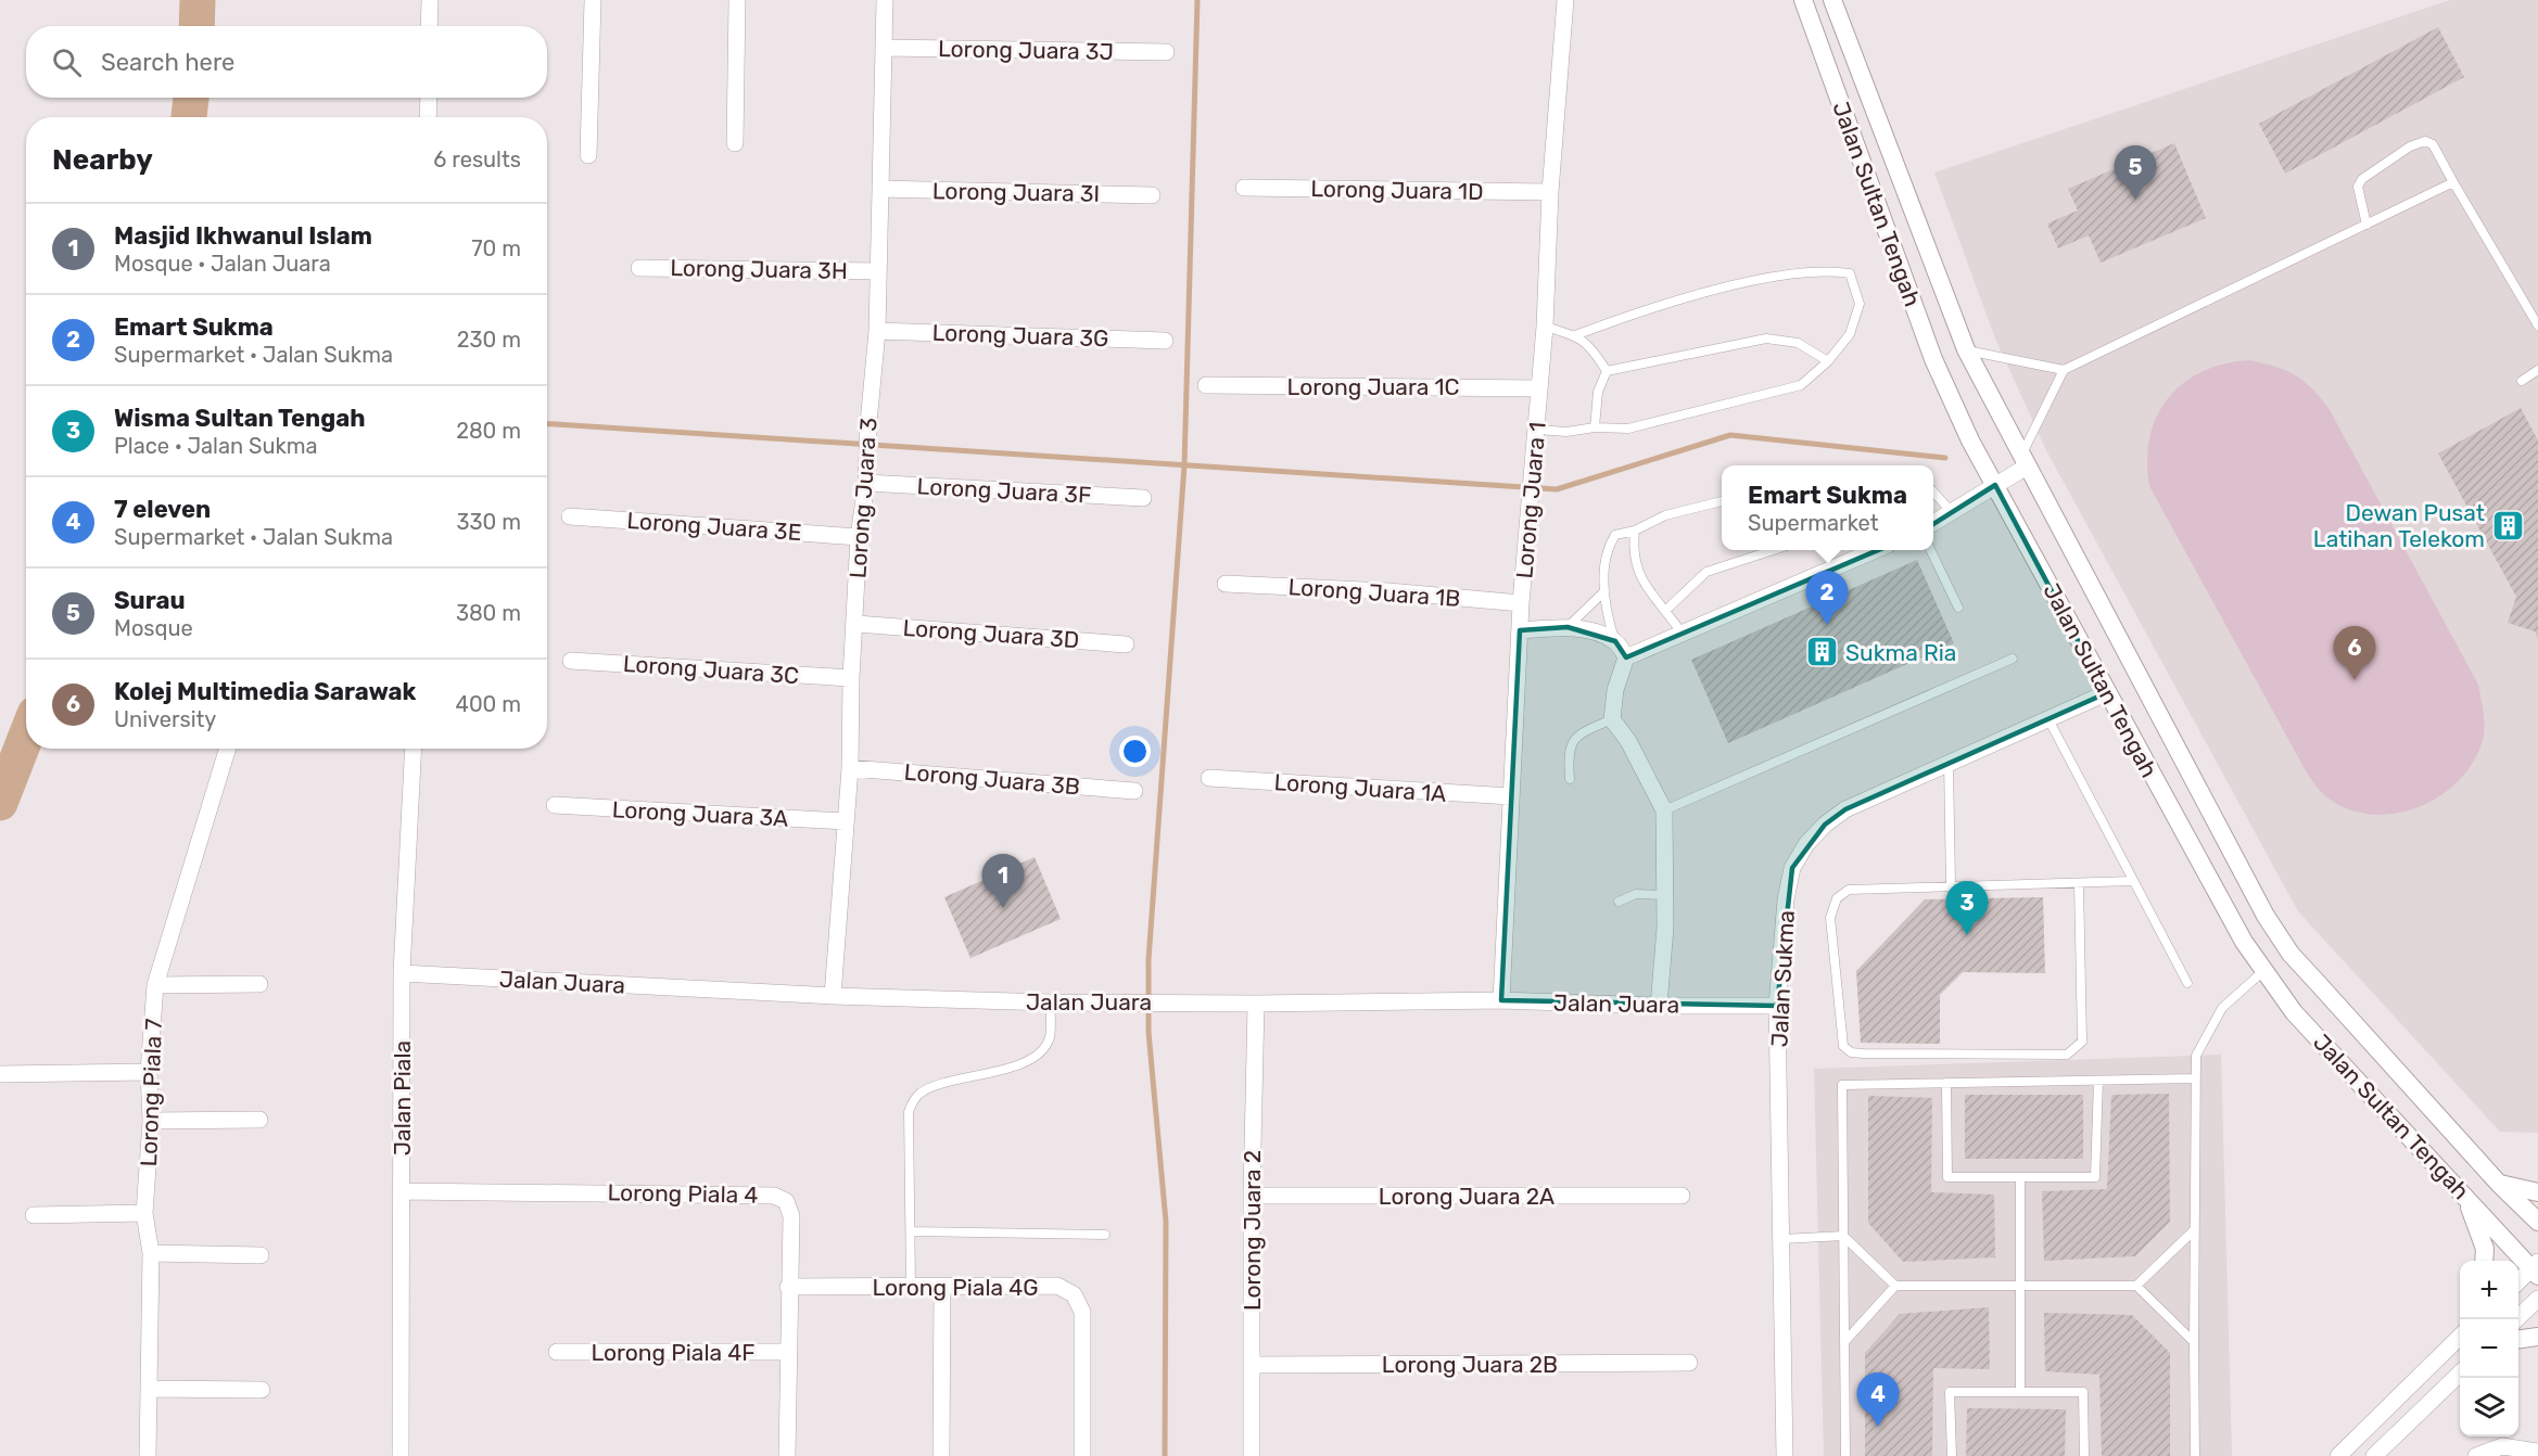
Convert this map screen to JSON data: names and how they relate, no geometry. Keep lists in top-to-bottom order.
{
  "streets": {
    "main road": ["Jalan Sultan Tengah"],
    "street": [
      "Lorong Juara 3J",
      "Lorong Juara 1D",
      "Lorong Juara 3I",
      "Lorong Juara 3H",
      "Lorong Juara 3G",
      "Lorong Juara 1C",
      "Lorong Juara 3F",
      "Lorong Juara 3",
      "Lorong Juara 1",
      "Lorong Juara 3E",
      "Lorong Juara 1B",
      "Lorong Juara 3D",
      "Lorong Juara 3C",
      "Lorong Juara 3B",
      "Lorong Juara 1A",
      "Lorong Juara 3A",
      "Jalan Sukma",
      "Jalan Juara",
      "Lorong Piala 7",
      "Jalan Piala",
      "Lorong Piala 4",
      "Lorong Juara 2A",
      "Lorong Juara 2",
      "Lorong Piala 4G",
      "Lorong Piala 4F",
      "Lorong Juara 2B"
    ]
  },
  "crossings": [
    ["Lorong Juara 3J", "Lorong Juara 3"],
    ["Lorong Juara 1D", "Lorong Juara 1"],
    ["Lorong Juara 3I", "Lorong Juara 3"],
    ["Jalan Sultan Tengah", "Jalan Sukma"],
    ["Lorong Juara 3H", "Lorong Juara 3"],
    ["Lorong Juara 3G", "Lorong Juara 3"],
    ["Lorong Juara 1C", "Lorong Juara 1"],
    ["Lorong Juara 3F", "Lorong Juara 3"],
    ["Lorong Juara 3", "Lorong Juara 3E"],
    ["Lorong Juara 3", "Lorong Juara 3D"],
    ["Lorong Juara 3", "Lorong Juara 3C"],
    ["Lorong Juara 3", "Lorong Juara 3B"],
    ["Lorong Juara 3", "Lorong Juara 3A"],
    ["Lorong Juara 3", "Jalan Juara"],
    ["Lorong Juara 1", "Lorong Juara 1B"],
    ["Lorong Juara 1", "Lorong Juara 1A"],
    ["Lorong Juara 1", "Jalan Juara"],
    ["Jalan Sukma", "Jalan Juara"],
    ["Jalan Juara", "Jalan Piala"],
    ["Jalan Juara", "Lorong Juara 2"],
    ["Jalan Piala", "Lorong Piala 4"],
    ["Lorong Piala 4", "Lorong Piala 4G"],
    ["Lorong Piala 4", "Lorong Piala 4F"],
    ["Lorong Juara 2A", "Lorong Juara 2"],
    ["Lorong Juara 2", "Lorong Juara 2B"]
  ],
  "places": {
    "building": ["Dewan Pusat Latihan Telekom", "Sukma Ria"]
  },
  "page": {
    "search": "Search here",
    "heading": ["Nearby", "6 results"],
    "pins": [
      "5",
      "2",
      "6",
      "1",
      "3",
      "4"
    ],
    "list": [
      {
        "mark": "1",
        "name": "Masjid Ikhwanul Islam",
        "note": "Mosque · Jalan Juara",
        "value": "70 m"
      },
      {
        "mark": "2",
        "name": "Emart Sukma",
        "note": "Supermarket · Jalan Sukma",
        "value": "230 m"
      },
      {
        "mark": "3",
        "name": "Wisma Sultan Tengah",
        "note": "Place · Jalan Sukma",
        "value": "280 m"
      },
      {
        "mark": "4",
        "name": "7 eleven",
        "note": "Supermarket · Jalan Sukma",
        "value": "330 m"
      },
      {
        "mark": "5",
        "name": "Surau",
        "note": "Mosque",
        "value": "380 m"
      },
      {
        "mark": "6",
        "name": "Kolej Multimedia Sarawak",
        "note": "University",
        "value": "400 m"
      }
    ],
    "popup": ["Emart Sukma", "Supermarket"],
    "map_buttons": ["+", "−"]
  }
}
